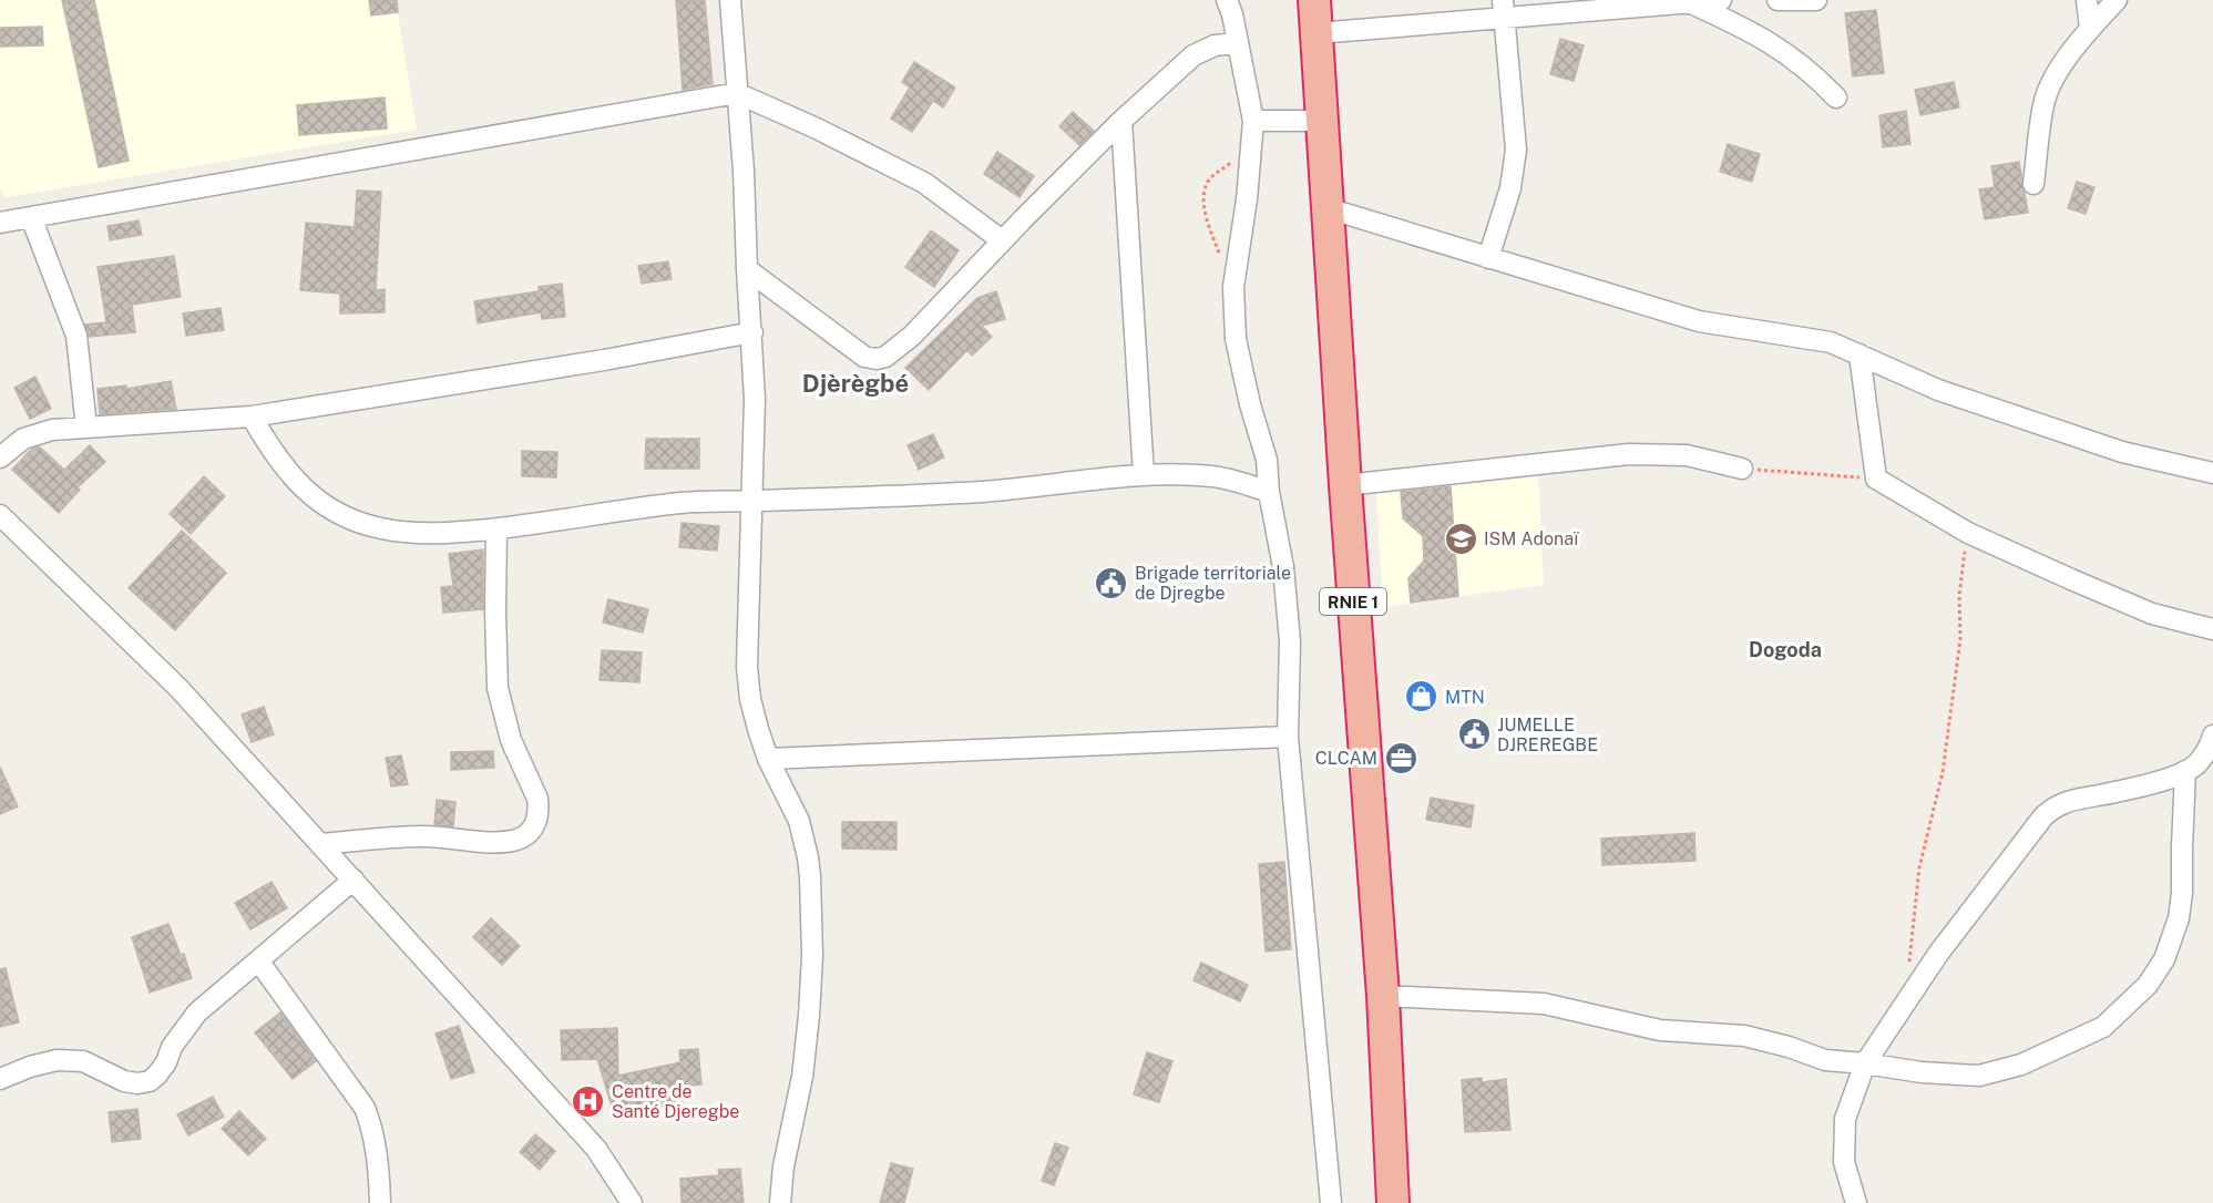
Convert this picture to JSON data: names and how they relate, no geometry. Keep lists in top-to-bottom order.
{
  "streets": {
    "highway": ["RNIE 1"]
  },
  "districts": ["Djèrègbé", "Dogoda"],
  "places": {
    "school or university": ["ISM Adonaï"],
    "public building": ["Brigade territoriale de Djregbe", "JUMELLE DJREREGBE"],
    "shop": ["MTN"],
    "office": ["CLCAM"],
    "hospital": ["Centre de Santé Djeregbe"]
  }
}
